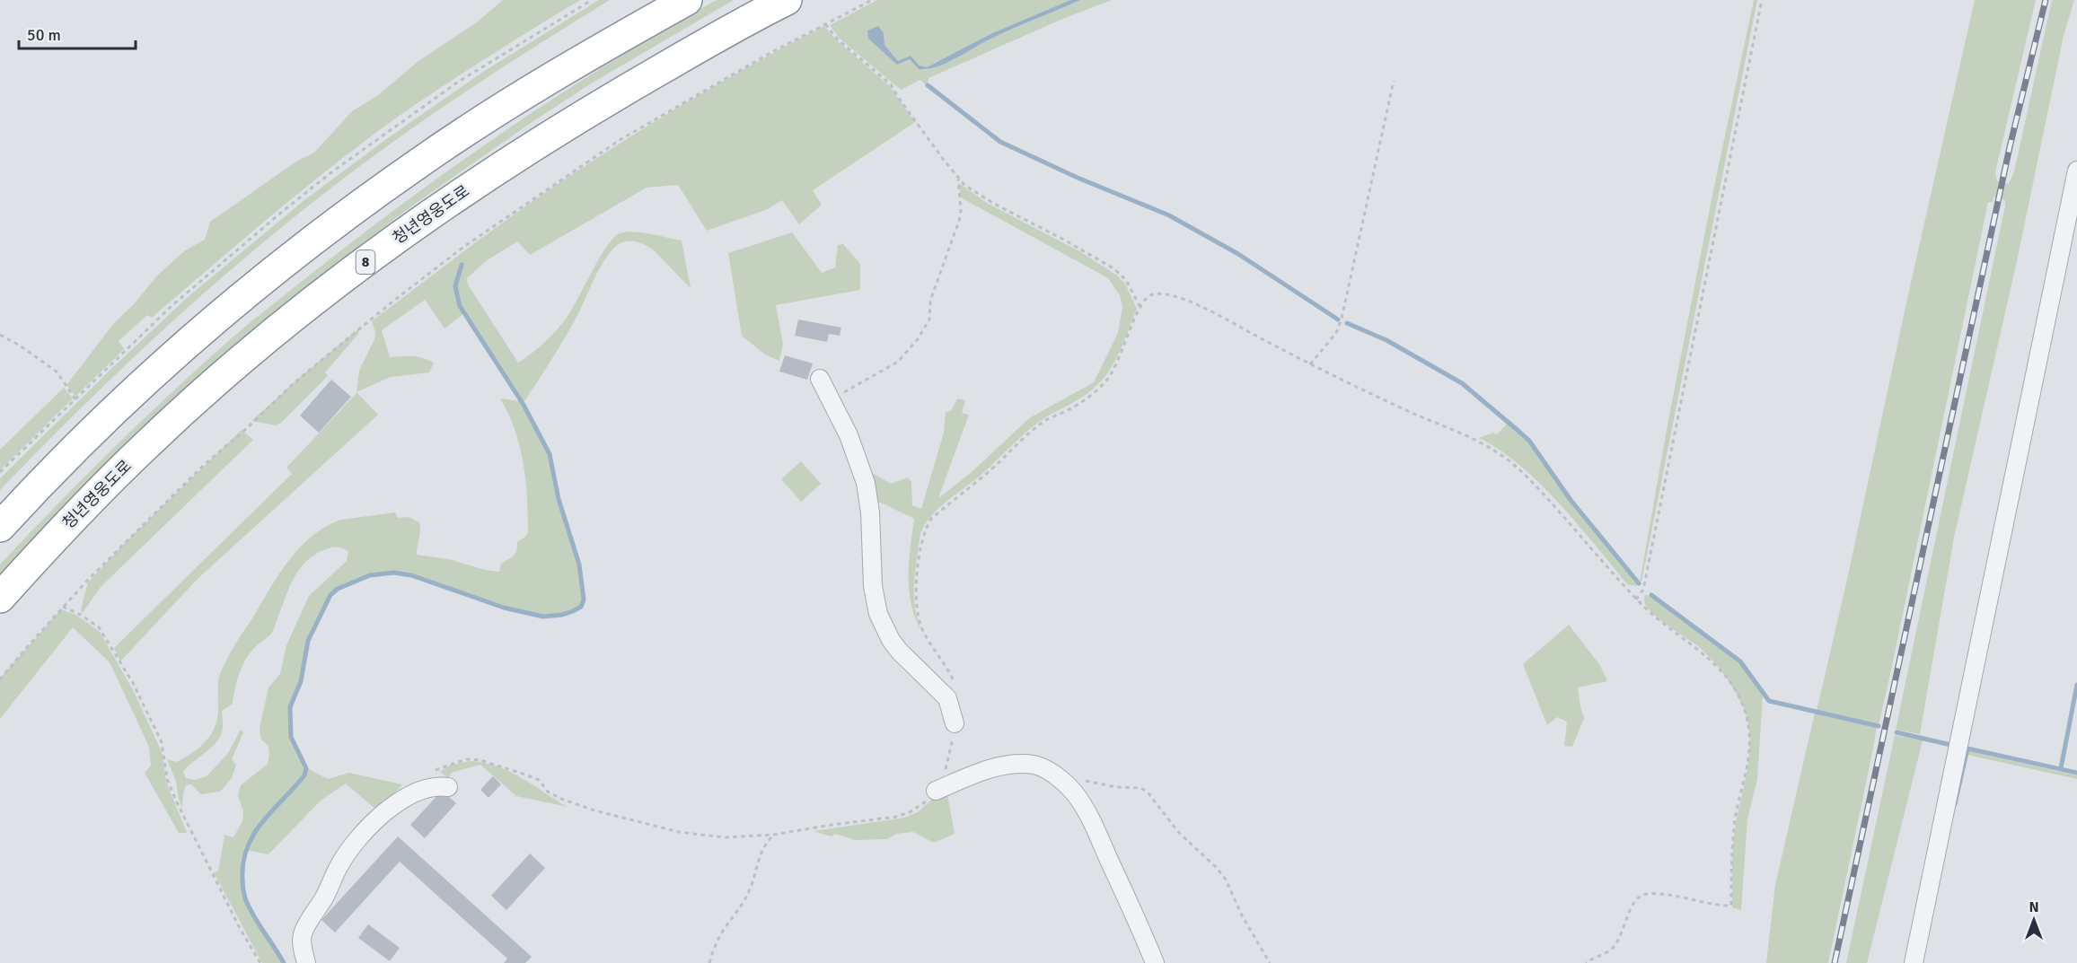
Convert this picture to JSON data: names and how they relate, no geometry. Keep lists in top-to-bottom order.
{
  "streets": {
    "highway": ["청년영웅도로", "8"]
  },
  "scale_bar": "50 m",
  "north": "top"
}
